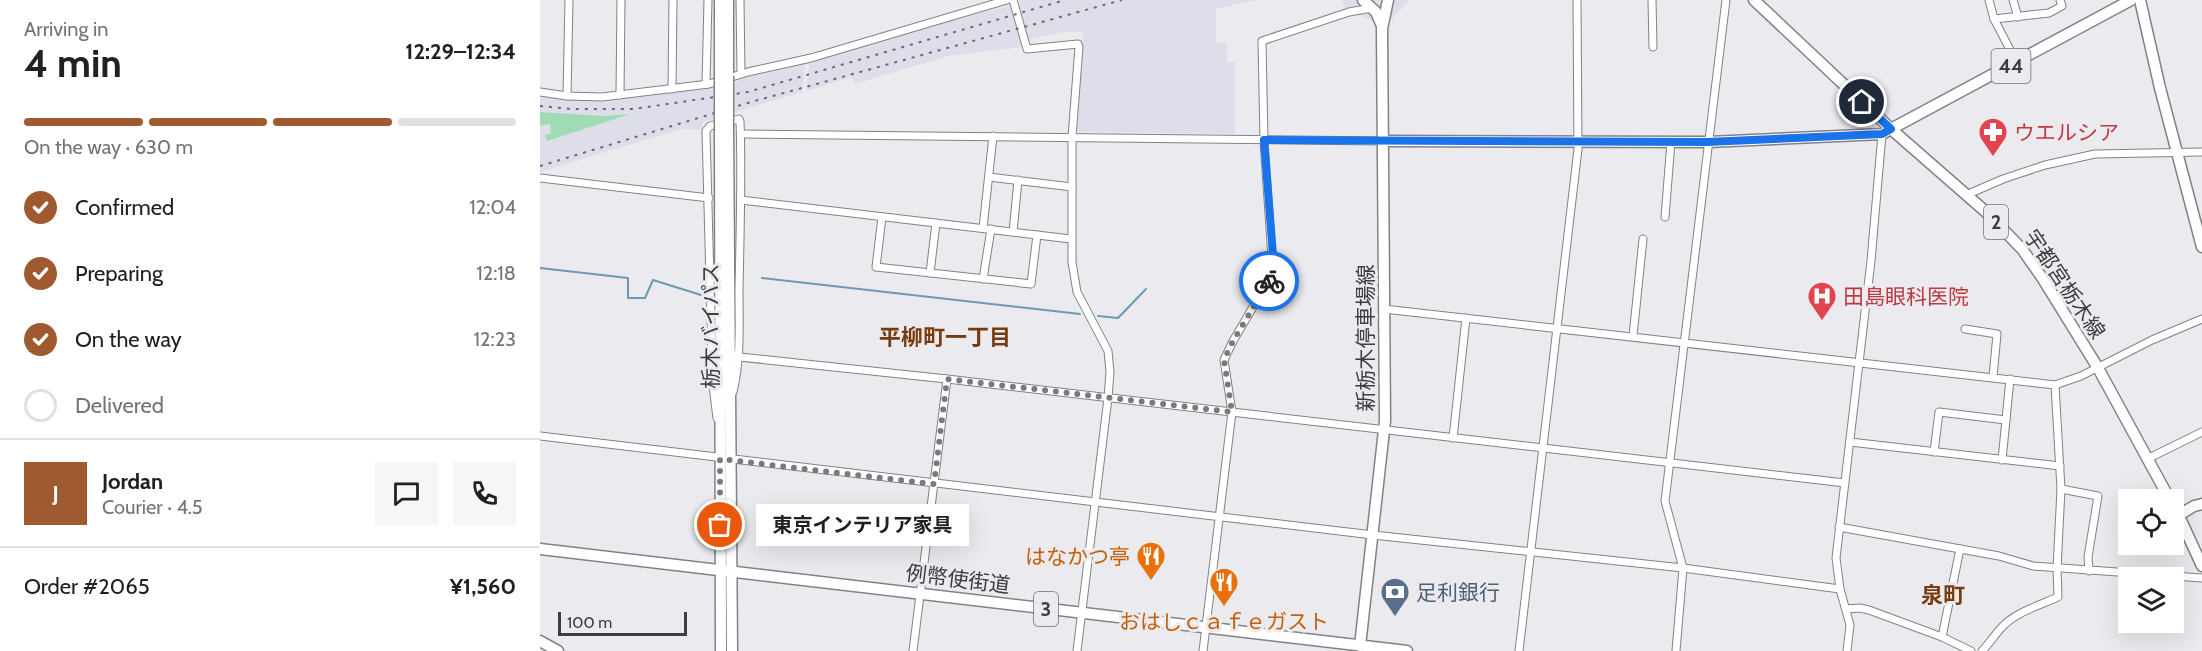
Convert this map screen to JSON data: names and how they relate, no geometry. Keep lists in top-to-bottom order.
{
  "streets": {
    "main road": [
      "44",
      "2",
      "宇都宮栃木線",
      "栃木バイパス",
      "新栃木停車場線",
      "例幣使街道",
      "3"
    ]
  },
  "crossings": [
    ["44", "宇都宮栃木線"],
    ["栃木バイパス", "例幣使街道"],
    ["新栃木停車場線", "例幣使街道"]
  ],
  "districts": ["平柳町一丁目", "泉町"],
  "places": {
    "pharmacy": ["ウエルシア"],
    "hospital": ["田島眼科医院"],
    "other": ["東京インテリア家具"],
    "restaurant": ["はなかつ亭", "おはしｃａｆｅガスト"],
    "bank": ["足利銀行"]
  },
  "scale_bar": "100 m",
  "page": {
    "heading": ["4 min", "Arriving in", "12:29–12:34"],
    "panel": [
      "Jordan",
      "Courier · 4.5",
      "Order #2065",
      "¥1,560"
    ],
    "bar": "On the way · 630 m",
    "list": [
      ["Confirmed", "12:04"],
      ["Preparing", "12:18"],
      ["On the way", "12:23"],
      "Delivered"
    ],
    "round": "J",
    "bubble": "東京インテリア家具",
    "scale": "100 m"
  }
}
